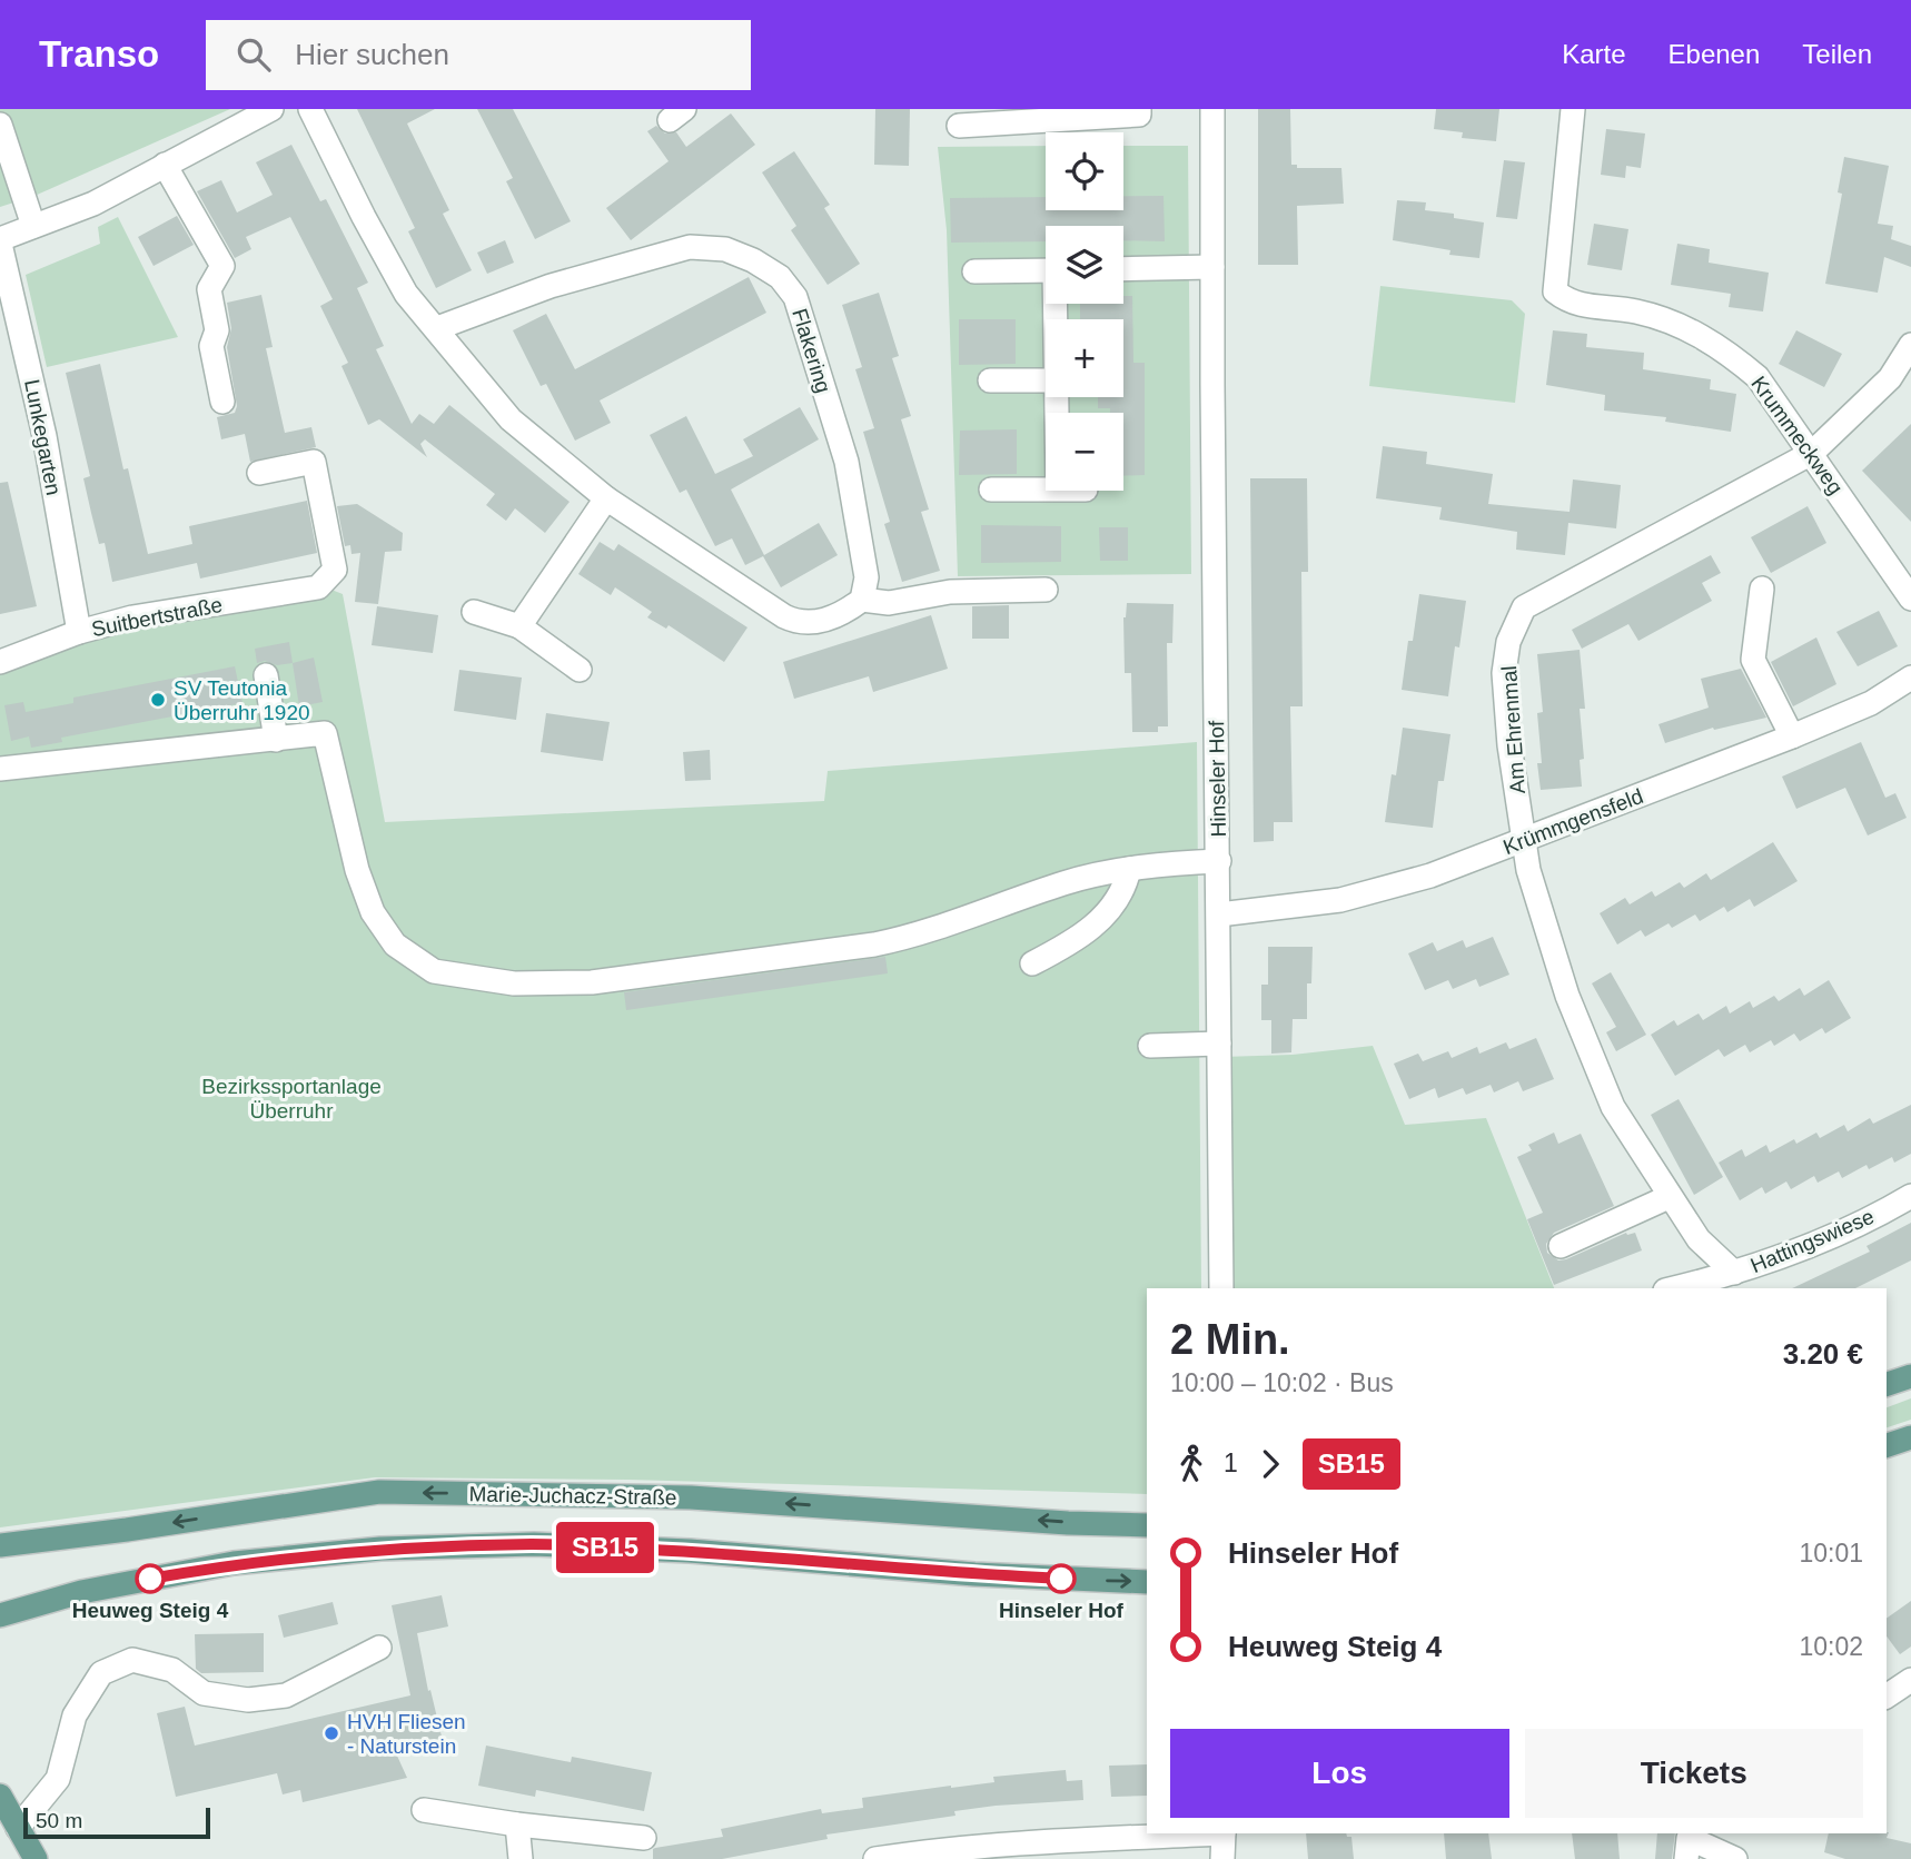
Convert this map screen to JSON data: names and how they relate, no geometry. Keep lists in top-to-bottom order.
{
  "streets": {
    "main road": ["Marie-Juchacz-Straße"],
    "street": [
      "Flakering",
      "Krummeckweg",
      "Lunkegarten",
      "Suitbertstraße",
      "Am Ehrenmal",
      "Hinseler Hof",
      "Krümmgensfeld",
      "Hattingswiese"
    ]
  },
  "crossings": [
    ["Krummeckweg", "Am Ehrenmal"],
    ["Lunkegarten", "Suitbertstraße"],
    ["Am Ehrenmal", "Krümmgensfeld"],
    ["Am Ehrenmal", "Hattingswiese"],
    ["Hinseler Hof", "Krümmgensfeld"]
  ],
  "parks": ["Bezirkssportanlage Überruhr"],
  "places": [
    "SV Teutonia Überruhr 1920",
    "Heuweg Steig 4",
    "Hinseler Hof",
    "HVH Fliesen - Naturstein"
  ],
  "lines": ["bus line SB15"],
  "scale_bar": "50 m",
  "page": {
    "header": "Transo",
    "search": "Hier suchen",
    "nav": ["Karte", "Ebenen", "Teilen"],
    "on_map": "SB15",
    "map_buttons": ["+", "−"],
    "heading": ["2 Min.", "10:00 – 10:02 · Bus", "3.20 €"],
    "legs": ["1", "SB15"],
    "list": [
      {
        "name": "Hinseler Hof",
        "value": "10:01"
      },
      {
        "name": "Heuweg Steig 4",
        "value": "10:02"
      }
    ],
    "buttons": ["Los", "Tickets"],
    "scale": "50 m"
  }
}
